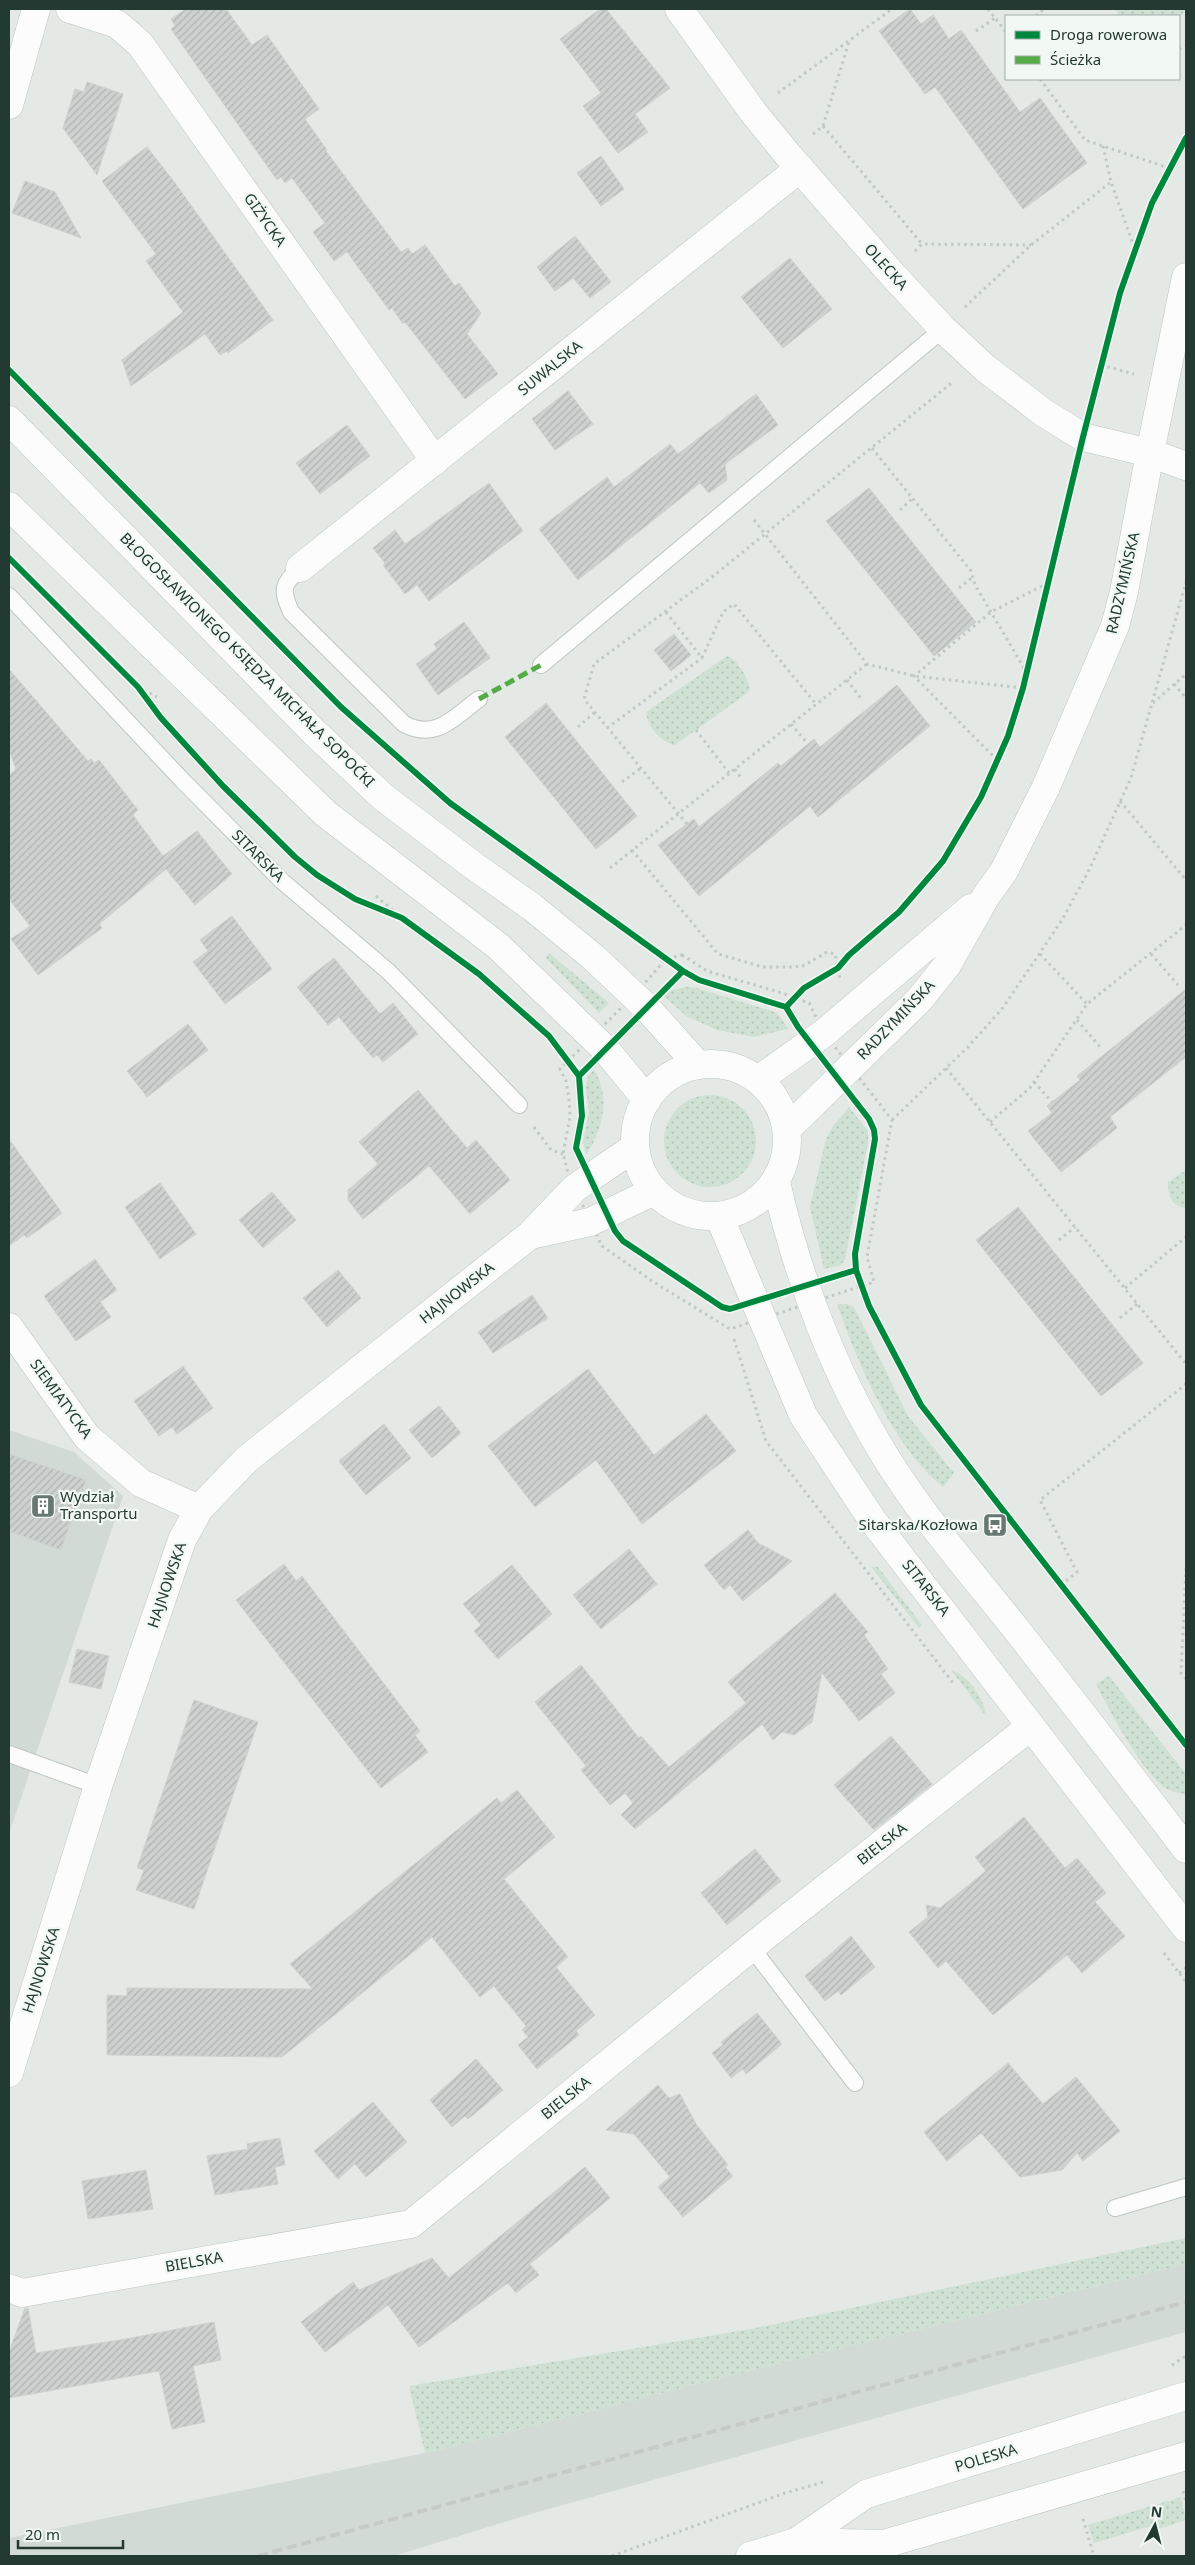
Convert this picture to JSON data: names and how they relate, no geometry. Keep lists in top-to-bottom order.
{
  "streets": {
    "street": [
      "GIŻYCKA",
      "OLECKA",
      "SUWALSKA",
      "RADZYMIŃSKA",
      "BŁOGOSŁAWIONEGO KSIĘDZA MICHAŁA SOPOĆKI",
      "SITARSKA",
      "HAJNOWSKA",
      "SIEMIATYCKA",
      "BIELSKA",
      "POLESKA"
    ]
  },
  "crossings": [
    ["GIŻYCKA", "SUWALSKA"],
    ["OLECKA", "SUWALSKA"],
    ["OLECKA", "RADZYMIŃSKA"],
    ["RADZYMIŃSKA", "BŁOGOSŁAWIONEGO KSIĘDZA MICHAŁA SOPOĆKI"],
    ["RADZYMIŃSKA", "SITARSKA"],
    ["RADZYMIŃSKA", "HAJNOWSKA"],
    ["BŁOGOSŁAWIONEGO KSIĘDZA MICHAŁA SOPOĆKI", "SITARSKA"],
    ["BŁOGOSŁAWIONEGO KSIĘDZA MICHAŁA SOPOĆKI", "HAJNOWSKA"],
    ["SITARSKA", "HAJNOWSKA"],
    ["SITARSKA", "BIELSKA"],
    ["HAJNOWSKA", "SIEMIATYCKA"]
  ],
  "places": {
    "building": ["Wydział Transportu"],
    "bus stop": ["Sitarska/Kozłowa"]
  },
  "legend": ["Droga rowerowa", "Ścieżka"],
  "scale_bar": "20 m",
  "north": "top"
}
